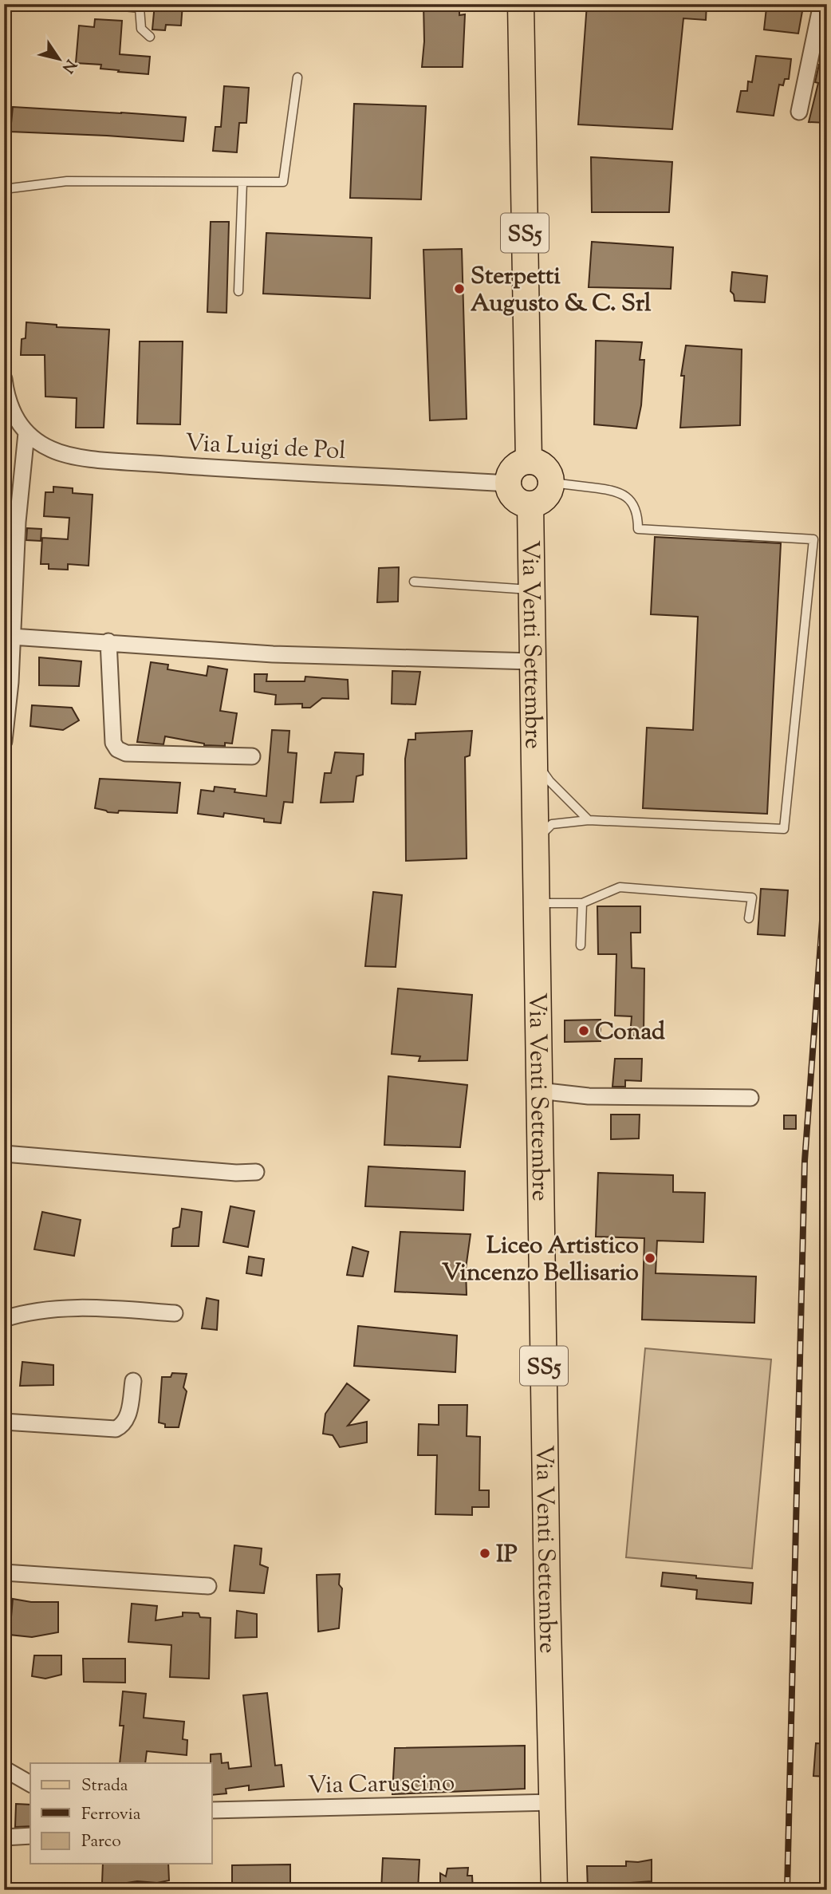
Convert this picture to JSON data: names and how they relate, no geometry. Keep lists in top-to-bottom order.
{
  "streets": {
    "main road": ["SS5", "Via Venti Settembre"],
    "street": ["Via Luigi de Pol", "Via Caruscino"]
  },
  "crossings": [
    ["SS5", "Via Luigi de Pol"],
    ["SS5", "Via Venti Settembre"],
    ["Via Luigi de Pol", "Via Venti Settembre"],
    ["Via Venti Settembre", "Via Caruscino"]
  ],
  "places": [
    "Sterpetti Augusto & C. Srl",
    "Conad",
    "Liceo Artistico Vincenzo Bellisario",
    "IP"
  ],
  "legend": ["Strada", "Ferrovia", "Parco"],
  "north": "bottom right"
}
